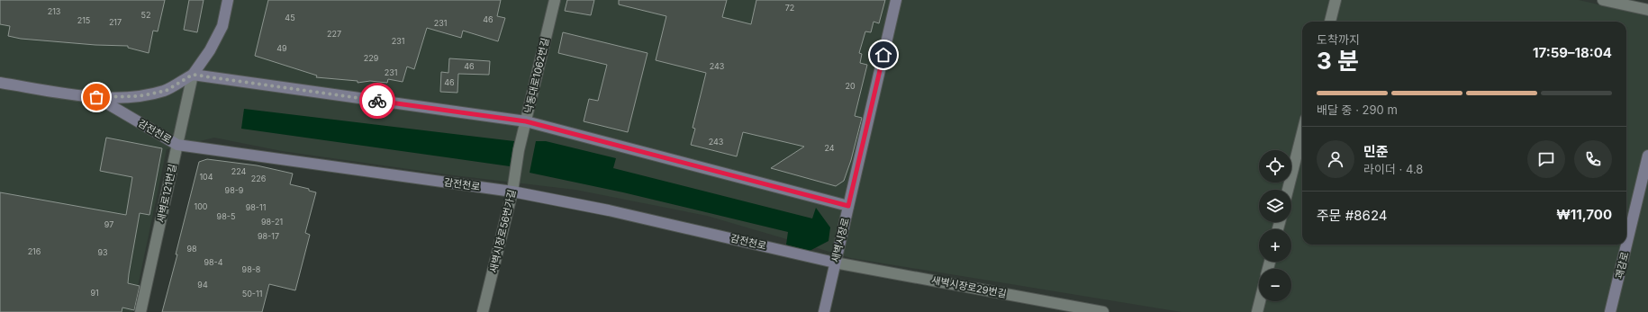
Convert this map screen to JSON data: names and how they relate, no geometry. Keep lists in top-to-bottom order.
{
  "streets": {
    "street": [
      "낙동대로1062번길",
      "감전천로",
      "새벽로121번길",
      "새벽시장로56번가길",
      "새벽시장로",
      "괘감로",
      "새벽시장로29번길"
    ]
  },
  "crossings": [
    ["낙동대로1062번길", "새벽시장로56번가길"],
    ["감전천로", "새벽로121번길"],
    ["감전천로", "새벽시장로56번가길"],
    ["감전천로", "새벽시장로"],
    ["감전천로", "새벽시장로29번길"],
    ["새벽시장로", "새벽시장로29번길"]
  ],
  "house_numbers": [
    "72",
    "213",
    "52",
    "45",
    "46",
    "215",
    "217",
    "231",
    "227",
    "231",
    "49",
    "229",
    "46",
    "243",
    "231",
    "46",
    "20",
    "243",
    "24",
    "224",
    "104",
    "226",
    "98-9",
    "100",
    "98-11",
    "98-5",
    "98-21",
    "97",
    "98-17",
    "98",
    "216",
    "93",
    "98-4",
    "98-8",
    "94",
    "91",
    "50-11"
  ],
  "page": {
    "heading": ["3 분", "도착까지", "17:59–18:04"],
    "panel": [
      "민준",
      "라이더 · 4.8",
      "주문 #8624",
      "₩11,700"
    ],
    "bar": "배달 중 · 290 m",
    "map_buttons": ["+", "−"]
  }
}
